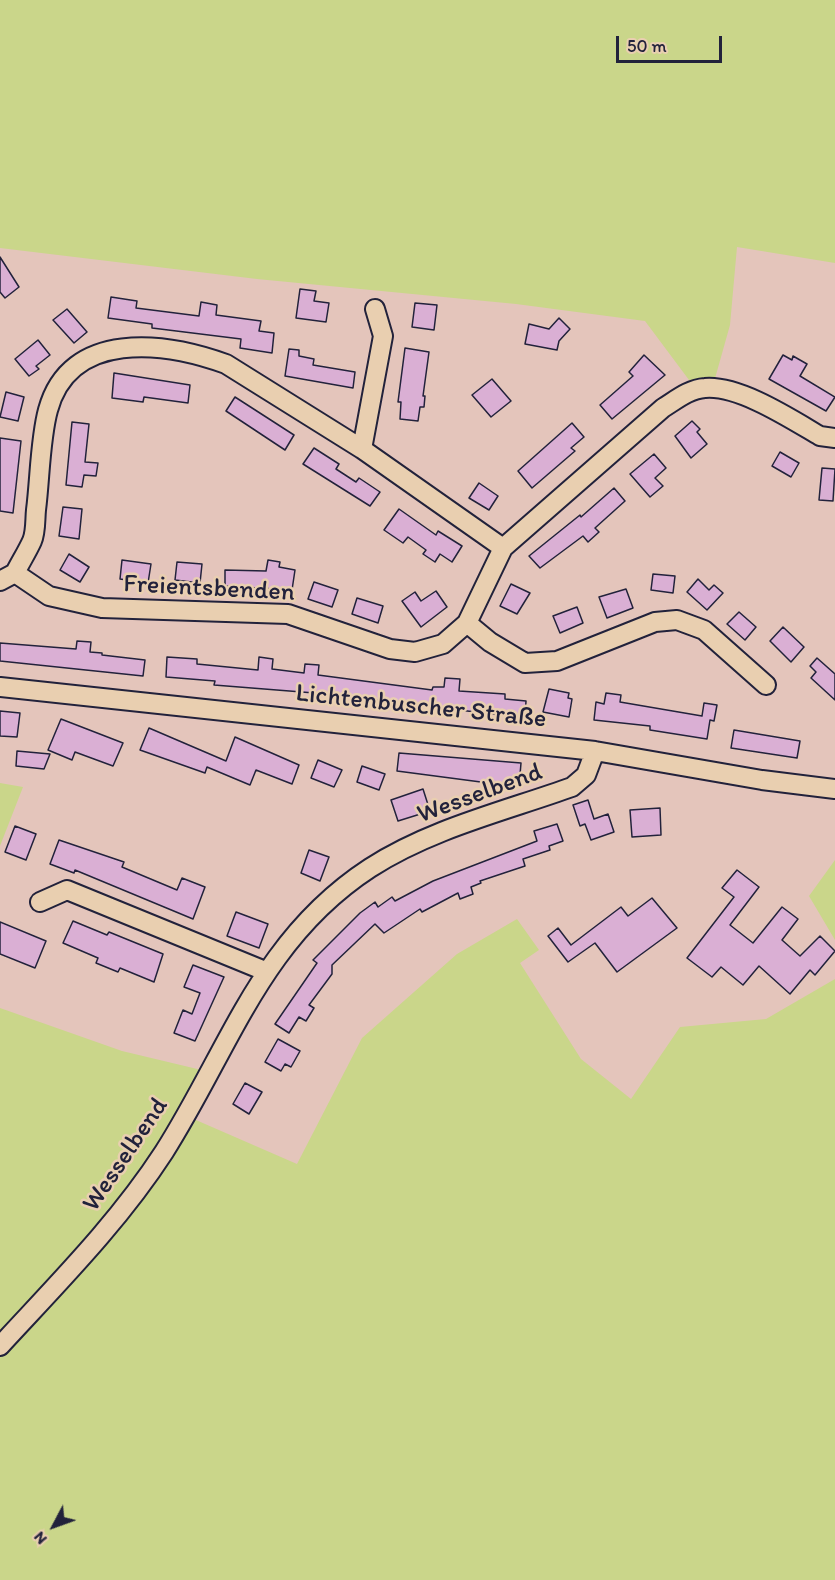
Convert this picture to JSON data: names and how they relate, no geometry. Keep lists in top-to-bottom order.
{
  "streets": {
    "street": ["Freientsbenden", "Lichtenbuscher Straße", "Wesselbend"]
  },
  "crossings": [
    ["Lichtenbuscher Straße", "Wesselbend"]
  ],
  "scale_bar": "50 m",
  "north": "bottom left"
}
